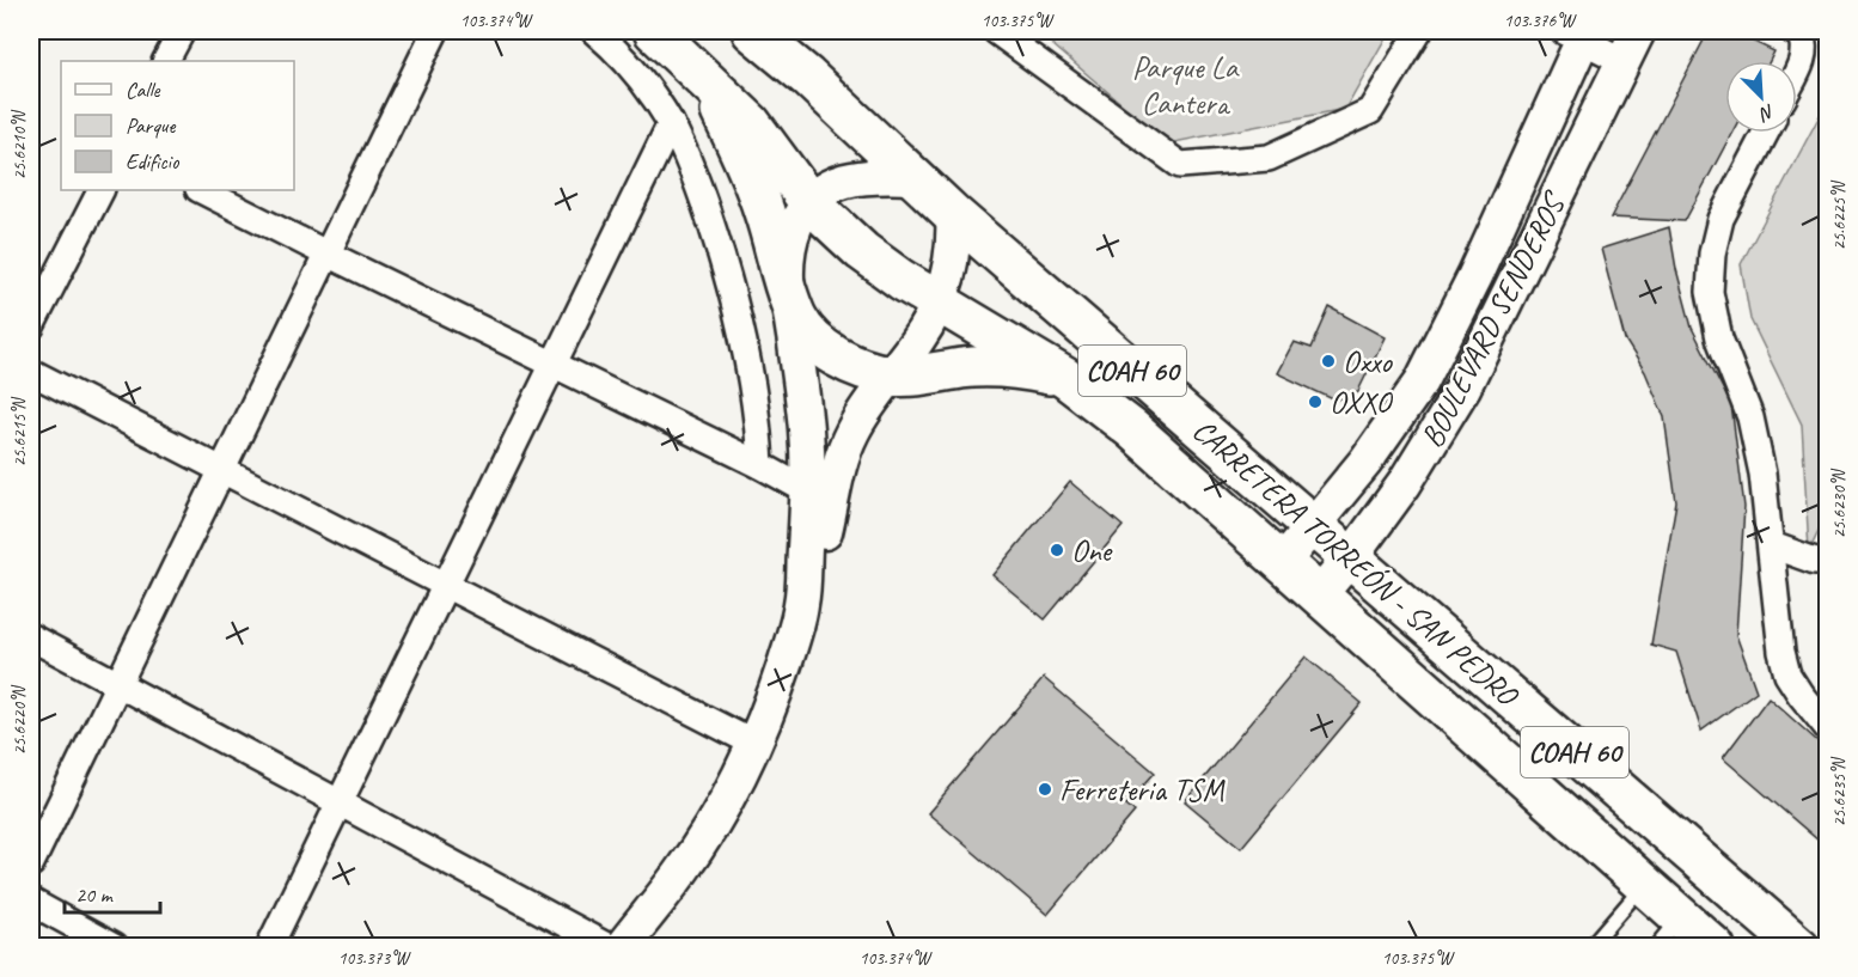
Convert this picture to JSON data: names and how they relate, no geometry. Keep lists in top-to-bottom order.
{
  "streets": {
    "main road": ["BOULEVARD SENDEROS", "COAH 60", "CARRETERA TORREÓN - SAN PEDRO"]
  },
  "crossings": [
    ["BOULEVARD SENDEROS", "CARRETERA TORREÓN - SAN PEDRO"]
  ],
  "parks": ["Parque La Cantera"],
  "places": [
    "Oxxo",
    "OXXO",
    "One",
    "Ferreteria TSM"
  ],
  "legend": ["Calle", "Parque", "Edificio"],
  "scale_bar": "20 m",
  "north": "bottom right",
  "coordinates": [
    "103.374°W",
    "103.375°W",
    "103.376°W",
    "25.6210°N",
    "25.6225°N",
    "25.6215°N",
    "25.6230°N",
    "25.6220°N",
    "25.6235°N",
    "103.373°W"
  ]
}
